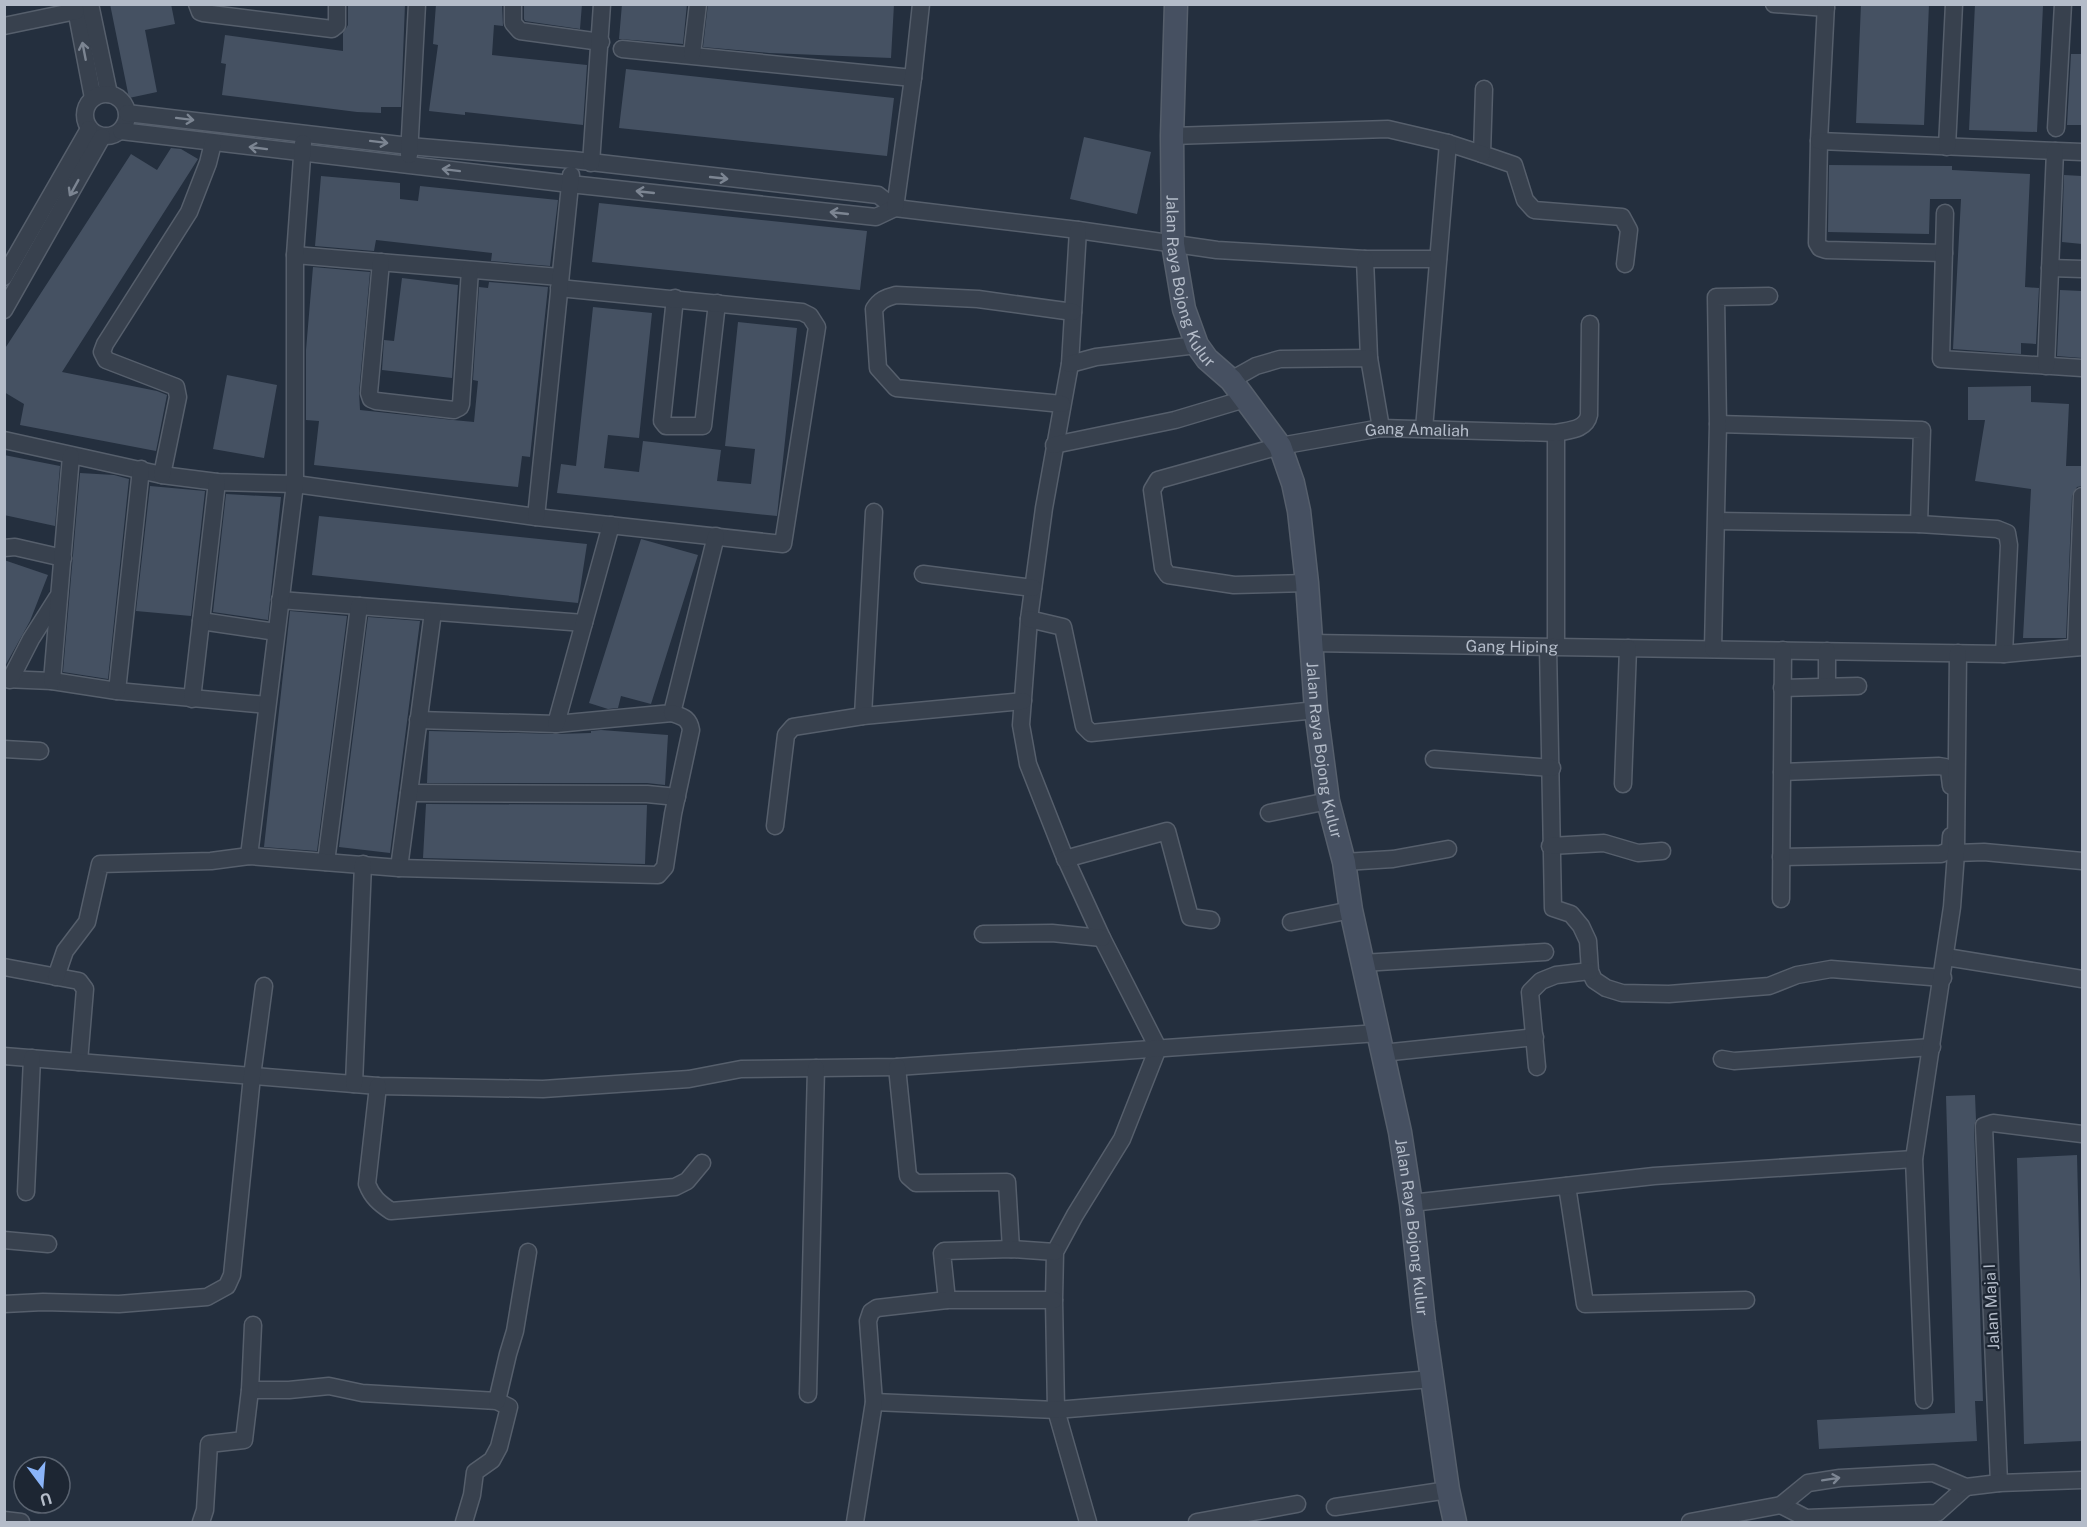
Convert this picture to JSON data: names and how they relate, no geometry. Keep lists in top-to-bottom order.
{
  "streets": {
    "main road": ["Jalan Raya Bojong Kulur"],
    "street": ["Gang Amaliah", "Gang Hiping", "Jalan Maja I"]
  },
  "crossings": [
    ["Jalan Raya Bojong Kulur", "Gang Amaliah"],
    ["Jalan Raya Bojong Kulur", "Gang Hiping"]
  ],
  "north": "bottom"
}
